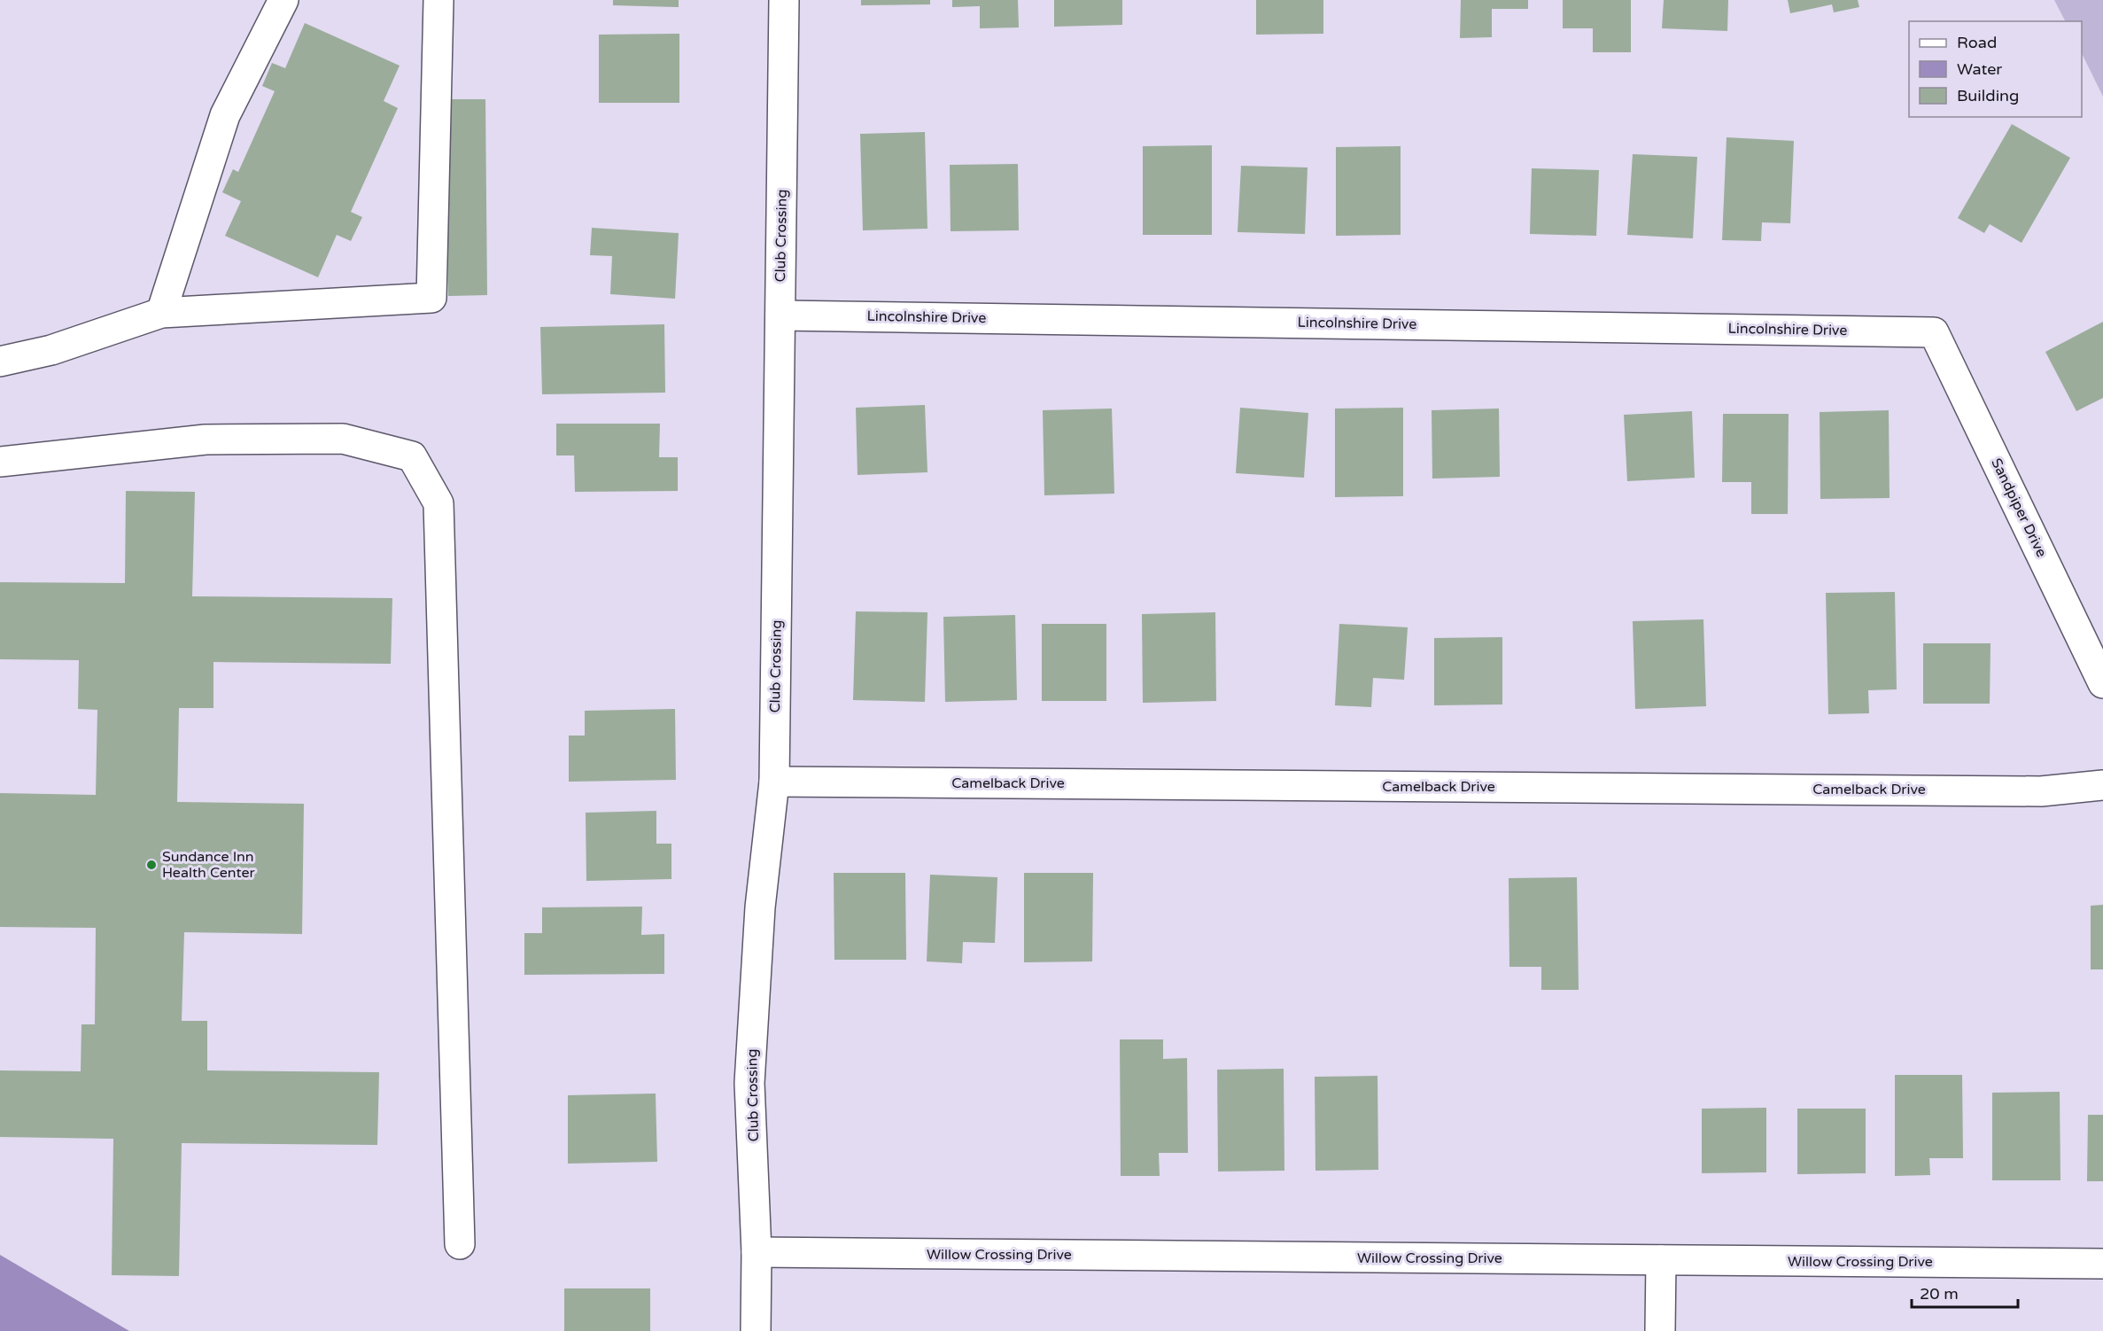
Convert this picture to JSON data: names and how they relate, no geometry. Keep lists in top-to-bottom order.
{
  "streets": {
    "street": [
      "Club Crossing",
      "Lincolnshire Drive",
      "Sandpiper Drive",
      "Camelback Drive",
      "Willow Crossing Drive"
    ]
  },
  "crossings": [
    ["Club Crossing", "Lincolnshire Drive"],
    ["Club Crossing", "Camelback Drive"],
    ["Club Crossing", "Willow Crossing Drive"],
    ["Lincolnshire Drive", "Sandpiper Drive"]
  ],
  "places": ["Sundance Inn Health Center"],
  "legend": ["Road", "Water", "Building"],
  "scale_bar": "20 m"
}
